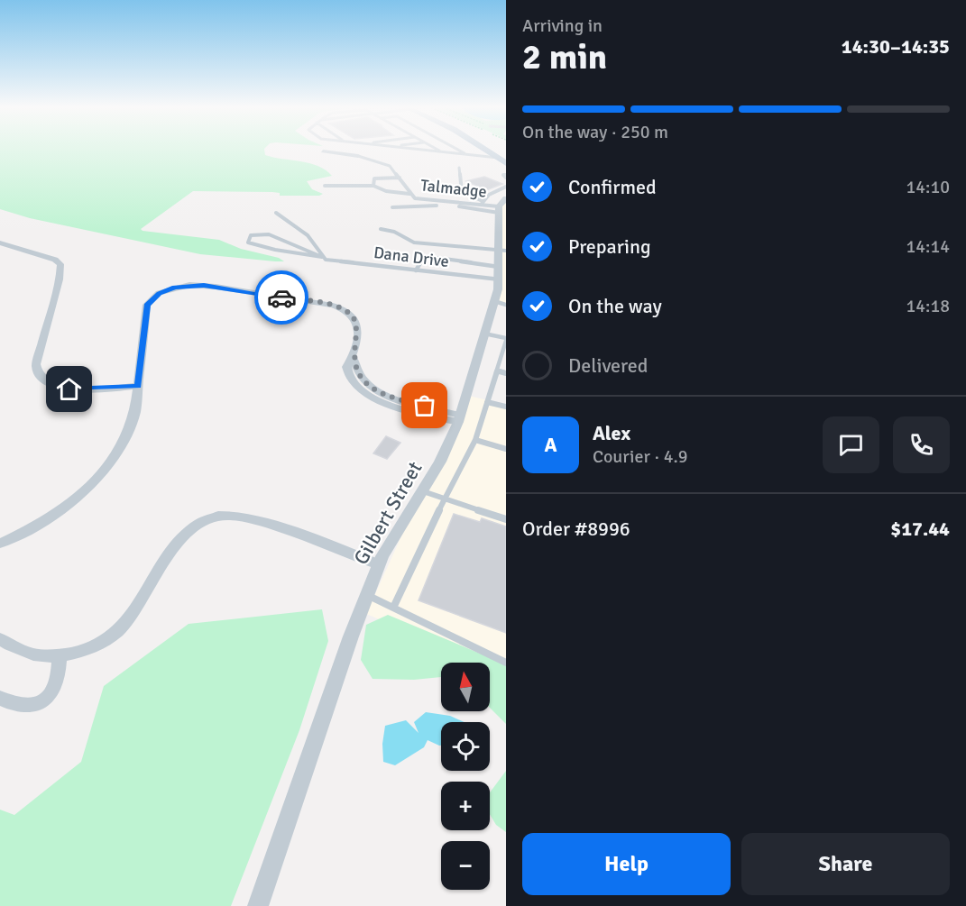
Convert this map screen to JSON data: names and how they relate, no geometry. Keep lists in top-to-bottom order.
{
  "streets": {
    "street": ["Gilbert Street"],
    "lane": ["Talmadge", "Dana Drive"]
  },
  "crossings": [
    ["Talmadge", "Gilbert Street"],
    ["Dana Drive", "Gilbert Street"]
  ],
  "north": "top",
  "page": {
    "heading": ["2 min", "Arriving in", "14:30–14:35"],
    "panel": [
      "Alex",
      "Courier · 4.9",
      "Order #8996",
      "$17.44"
    ],
    "bar": "On the way · 250 m",
    "list": [
      ["Confirmed", "14:10"],
      ["Preparing", "14:14"],
      ["On the way", "14:18"],
      "Delivered"
    ],
    "round": "A",
    "map_buttons": ["+", "−"],
    "buttons": ["Help", "Share"]
  }
}
